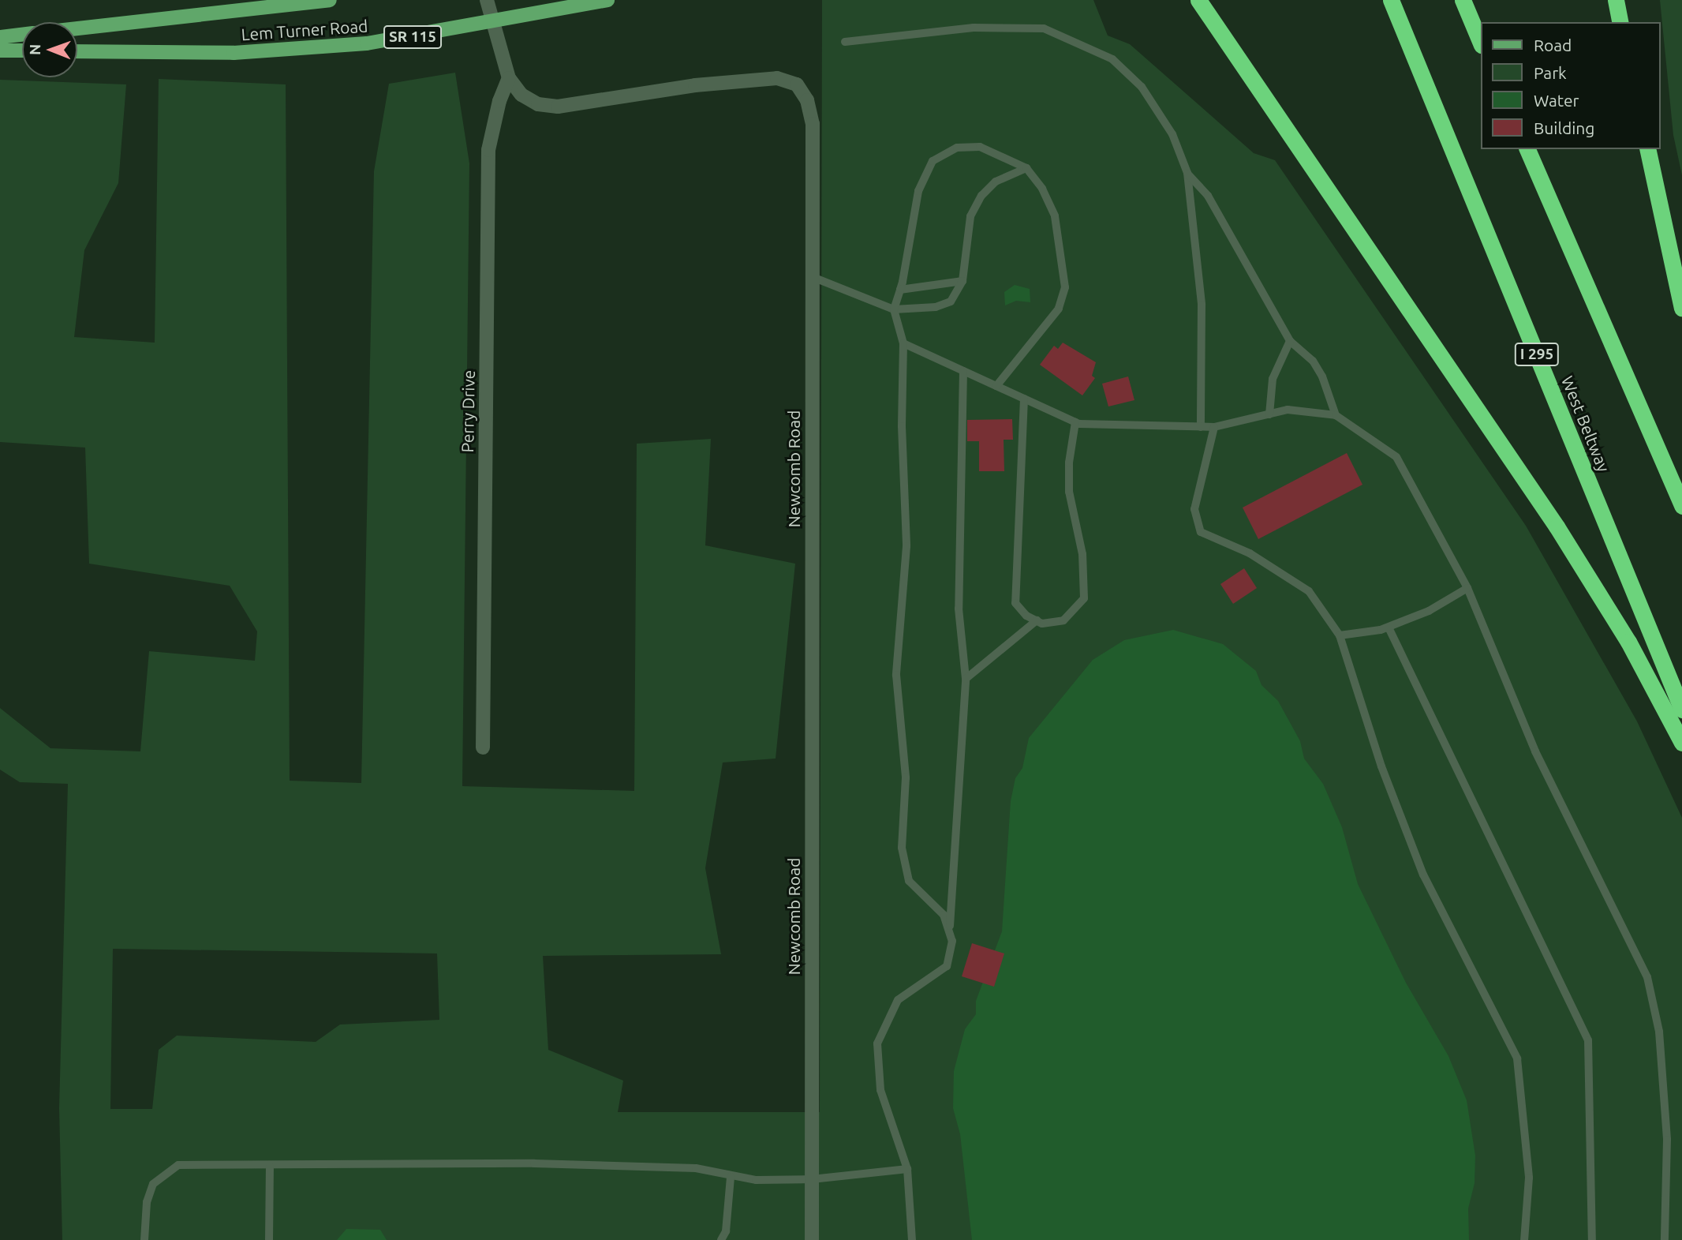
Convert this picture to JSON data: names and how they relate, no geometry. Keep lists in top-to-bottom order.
{
  "streets": {
    "highway": ["I 295", "West Beltway"],
    "main road": ["Lem Turner Road", "SR 115"],
    "street": ["Perry Drive", "Newcomb Road"]
  },
  "crossings": [
    ["Lem Turner Road", "Newcomb Road"],
    ["Perry Drive", "Newcomb Road"]
  ],
  "legend": [
    "Road",
    "Park",
    "Water",
    "Building"
  ],
  "north": "left"
}
